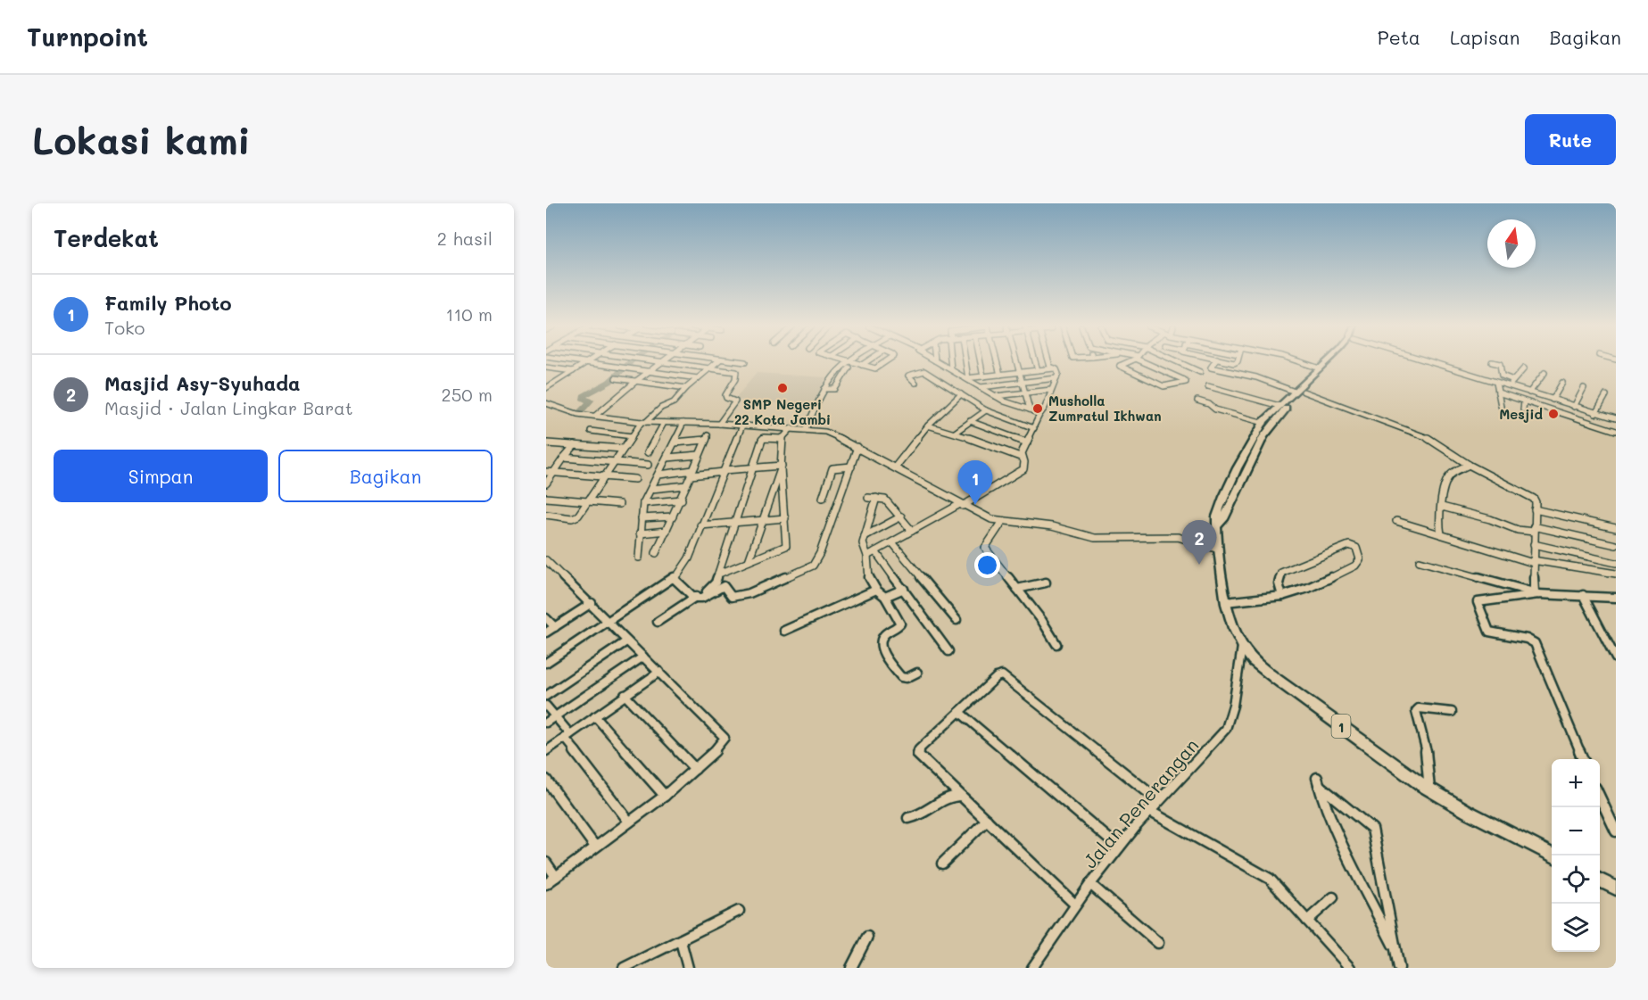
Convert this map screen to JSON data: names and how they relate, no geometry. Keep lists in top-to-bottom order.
{
  "streets": {
    "highway": ["1"],
    "street": ["Jalan Penerangan"]
  },
  "crossings": [
    ["1", "Jalan Penerangan"]
  ],
  "places": ["SMP Negeri 22 Kota Jambi", "Musholla Zumratul Ikhwan", "Mesjid"],
  "north": "top",
  "page": {
    "header": "Turnpoint",
    "nav": ["Peta", "Lapisan", "Bagikan"],
    "buttons": [
      "Rute",
      ["Simpan", "Bagikan"]
    ],
    "title": "Lokasi kami",
    "heading": ["Terdekat", "2 hasil"],
    "list": [
      {
        "mark": "1",
        "name": "Family Photo",
        "note": "Toko",
        "value": "110 m"
      },
      {
        "mark": "2",
        "name": "Masjid Asy-Syuhada",
        "note": "Masjid · Jalan Lingkar Barat",
        "value": "250 m"
      }
    ],
    "pins": ["1", "2"],
    "map_buttons": ["+", "−"]
  }
}
